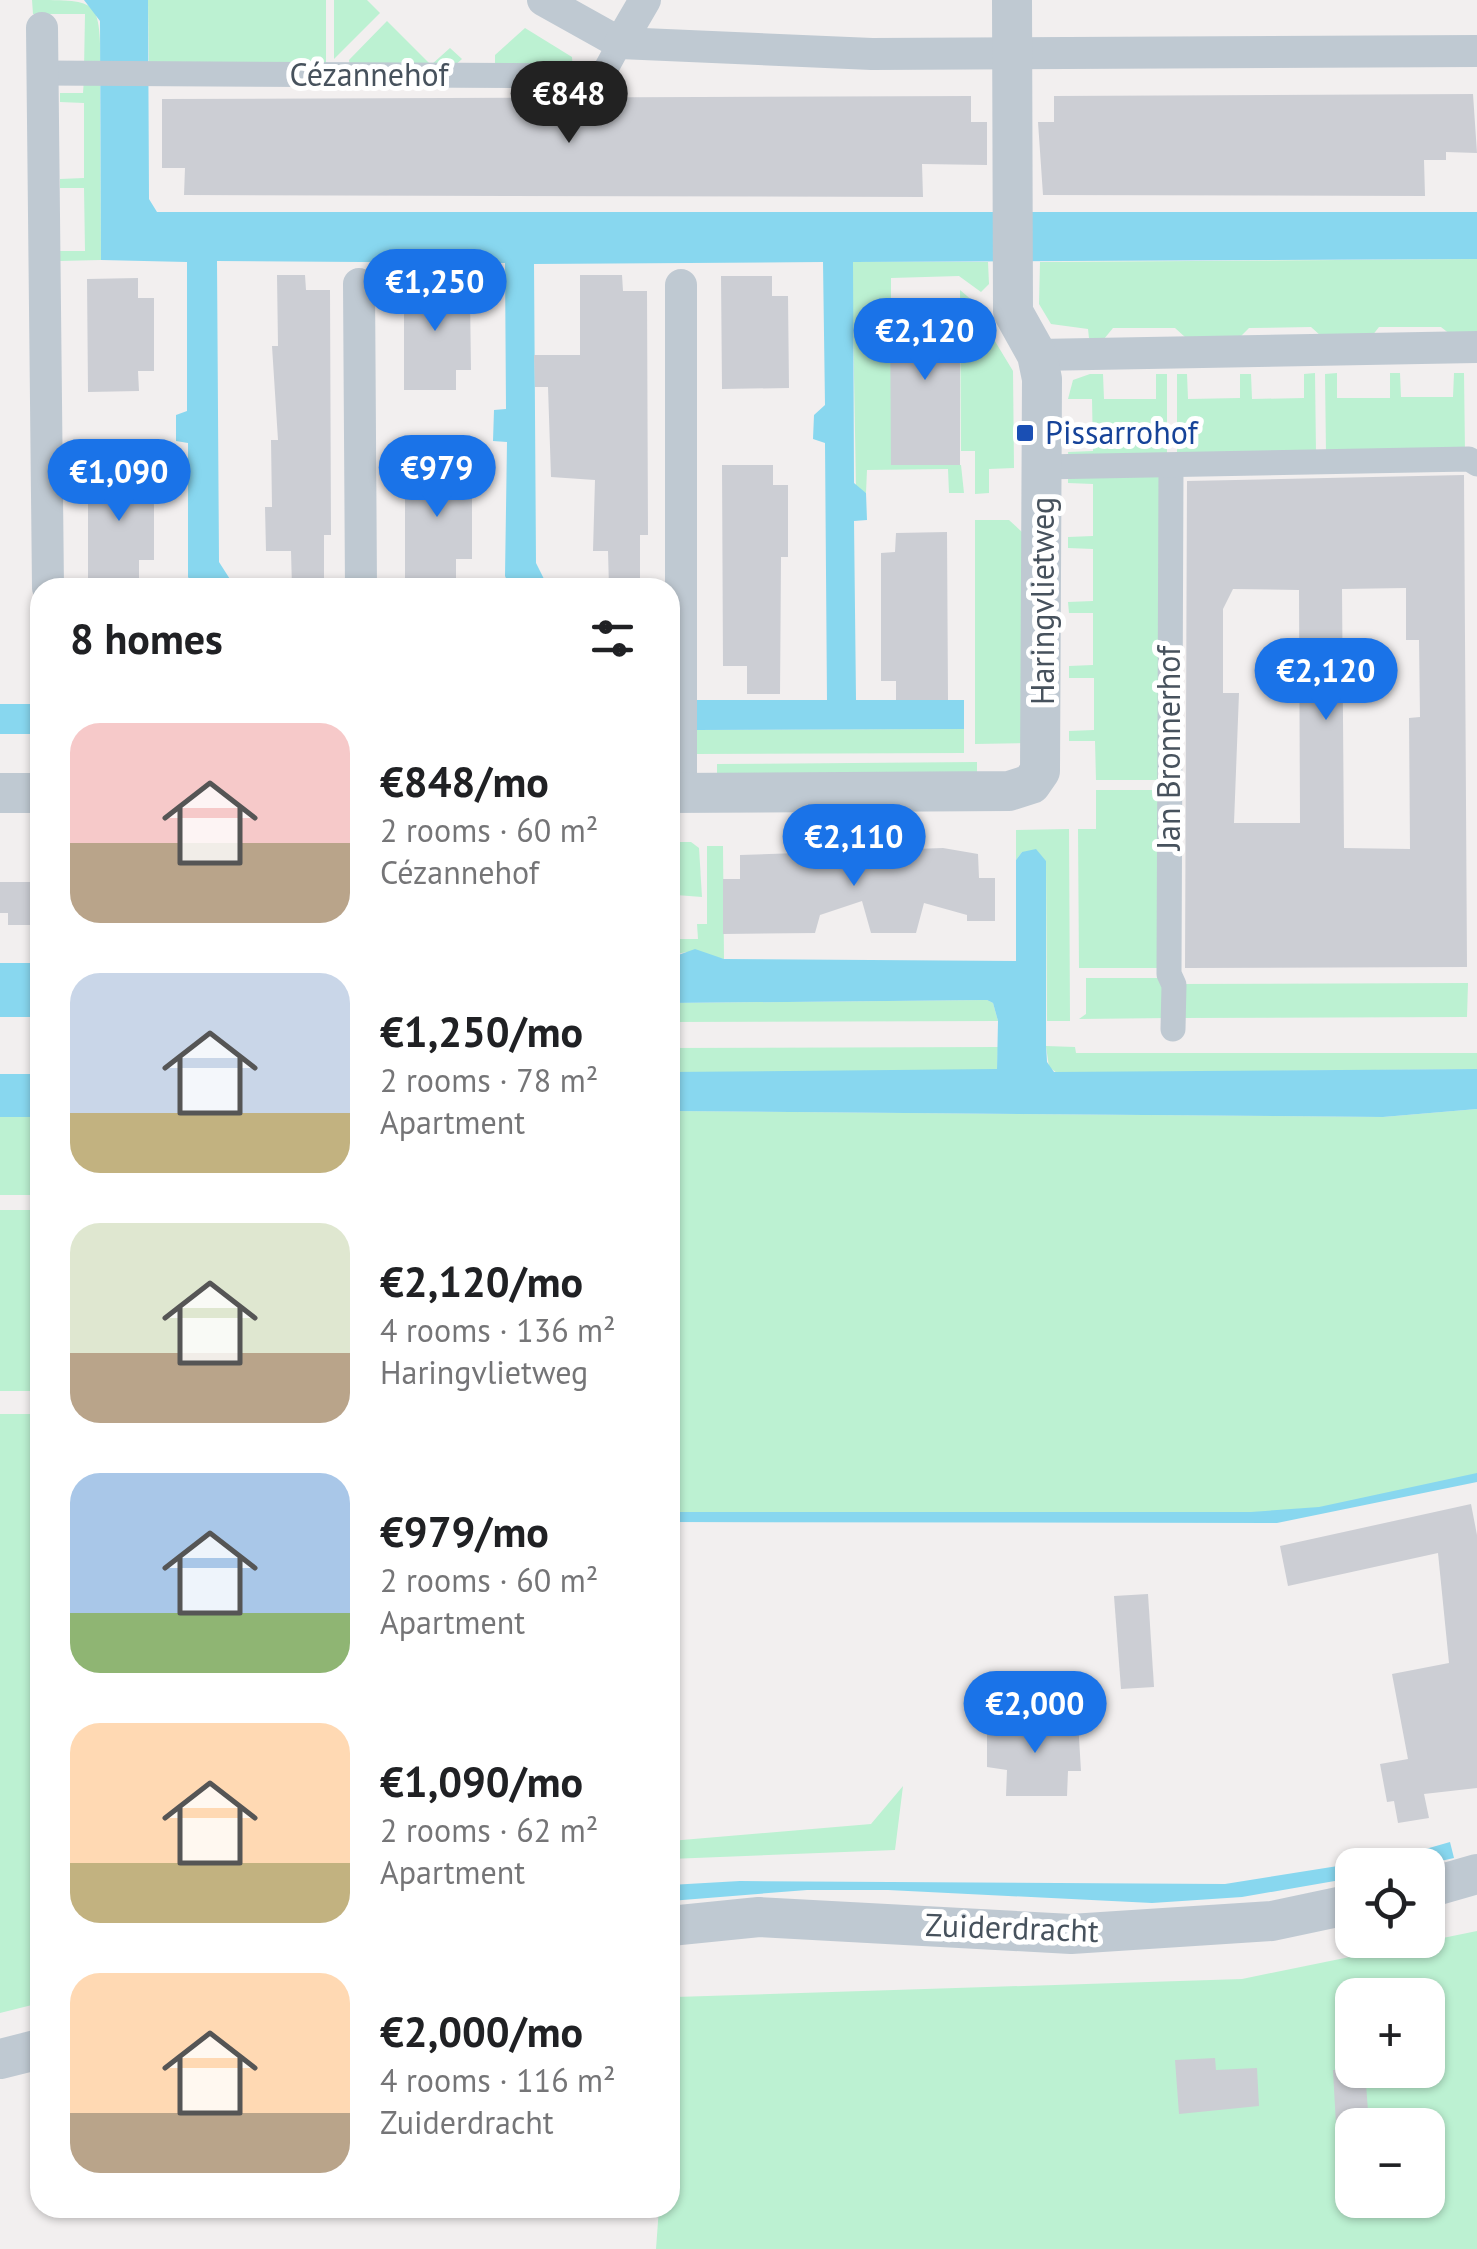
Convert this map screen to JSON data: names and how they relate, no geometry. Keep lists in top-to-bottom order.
{
  "streets": {
    "street": [
      "Cézannehof",
      "Haringvlietweg",
      "Jan Bronnerhof",
      "Zuiderdracht"
    ]
  },
  "places": {
    "transit": ["Pissarrohof"]
  },
  "page": {
    "price": [
      "€848",
      "€1,250",
      "€2,120",
      "€979",
      "€1,090",
      "€2,120",
      "€2,110",
      "€2,000"
    ],
    "heading": "8 homes",
    "list": [
      {
        "name": "€848/mo",
        "note": "2 rooms · 60 m² · Cézannehof"
      },
      {
        "name": "€1,250/mo",
        "note": "2 rooms · 78 m² · Apartment"
      },
      {
        "name": "€2,120/mo",
        "note": "4 rooms · 136 m² · Haringvlietweg"
      },
      {
        "name": "€979/mo",
        "note": "2 rooms · 60 m² · Apartment"
      },
      {
        "name": "€1,090/mo",
        "note": "2 rooms · 62 m² · Apartment"
      },
      {
        "name": "€2,000/mo",
        "note": "4 rooms · 116 m² · Zuiderdracht"
      }
    ],
    "map_buttons": ["+", "−"]
  }
}
